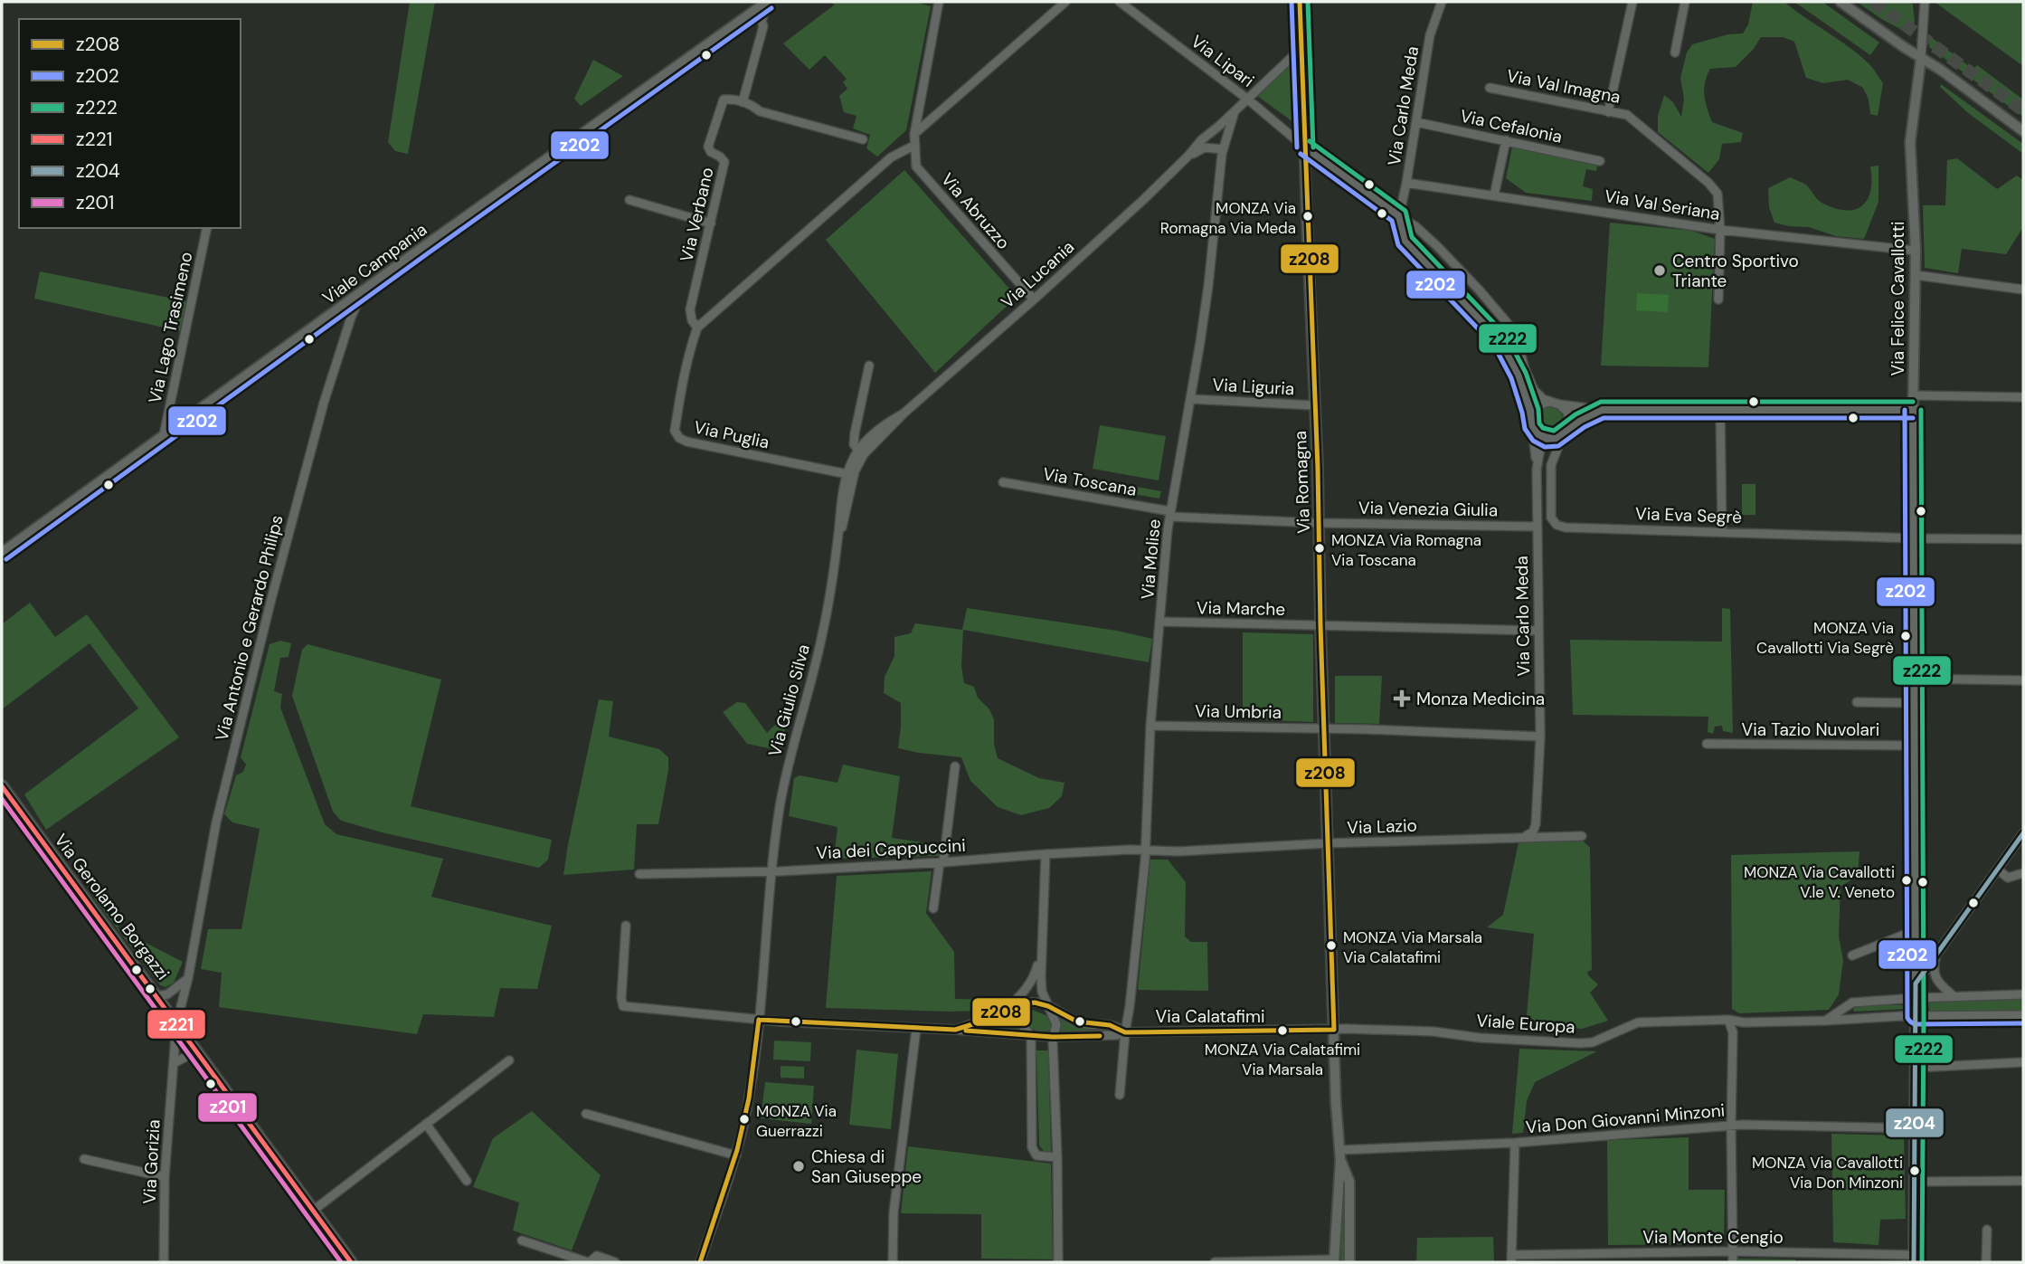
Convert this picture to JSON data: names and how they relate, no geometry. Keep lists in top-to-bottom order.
{
  "streets": {
    "main road": ["Via Gerolamo Borgazzi"],
    "street": [
      "Via Lipari",
      "Via Val Imagna",
      "Via Carlo Meda",
      "Via Cefalonia",
      "Via Val Seriana",
      "Via Abruzzo",
      "Via Verbano",
      "Viale Campania",
      "Via Lucania",
      "Via Felice Cavallotti",
      "Via Lago Trasimeno",
      "Via Liguria",
      "Via Puglia",
      "Via Toscana",
      "Via Romagna",
      "Via Venezia Giulia",
      "Via Eva Segrè",
      "Via Molise",
      "Via Marche",
      "Via Antonio e Gerardo Philips",
      "Via Giulio Silva",
      "Via Umbria",
      "Via Tazio Nuvolari",
      "Via Lazio",
      "Via dei Cappuccini",
      "Via Calatafimi",
      "Viale Europa",
      "Via Don Giovanni Minzoni",
      "Via Gorizia",
      "Via Monte Cengio"
    ]
  },
  "crossings": [
    ["Via Lipari", "Via Romagna"],
    ["Via Val Imagna", "Via Val Seriana"],
    ["Via Carlo Meda", "Via Cefalonia"],
    ["Via Carlo Meda", "Via Val Seriana"],
    ["Via Carlo Meda", "Via Venezia Giulia"],
    ["Via Carlo Meda", "Via Eva Segrè"],
    ["Via Carlo Meda", "Via Marche"],
    ["Via Carlo Meda", "Via Umbria"],
    ["Via Carlo Meda", "Via Lazio"],
    ["Via Val Seriana", "Via Felice Cavallotti"],
    ["Via Abruzzo", "Via Lucania"],
    ["Via Verbano", "Via Puglia"],
    ["Viale Campania", "Via Lago Trasimeno"],
    ["Viale Campania", "Via Antonio e Gerardo Philips"],
    ["Via Lucania", "Via Molise"],
    ["Via Lucania", "Via Giulio Silva"],
    ["Via Felice Cavallotti", "Via Eva Segrè"],
    ["Via Felice Cavallotti", "Via Tazio Nuvolari"],
    ["Via Felice Cavallotti", "Viale Europa"],
    ["Via Felice Cavallotti", "Via Don Giovanni Minzoni"],
    ["Via Felice Cavallotti", "Via Monte Cengio"],
    ["Via Liguria", "Via Romagna"],
    ["Via Liguria", "Via Molise"],
    ["Via Puglia", "Via Giulio Silva"],
    ["Via Toscana", "Via Romagna"],
    ["Via Toscana", "Via Venezia Giulia"],
    ["Via Toscana", "Via Molise"],
    ["Via Romagna", "Via Venezia Giulia"],
    ["Via Romagna", "Via Marche"],
    ["Via Romagna", "Via Umbria"],
    ["Via Romagna", "Via Lazio"],
    ["Via Romagna", "Via Calatafimi"],
    ["Via Romagna", "Viale Europa"],
    ["Via Romagna", "Via Don Giovanni Minzoni"],
    ["Via Molise", "Via Marche"],
    ["Via Molise", "Via Umbria"],
    ["Via Molise", "Via Lazio"],
    ["Via Molise", "Via dei Cappuccini"],
    ["Via Molise", "Via Calatafimi"],
    ["Via Antonio e Gerardo Philips", "Via Gerolamo Borgazzi"],
    ["Via Antonio e Gerardo Philips", "Via Gorizia"],
    ["Via Giulio Silva", "Via dei Cappuccini"],
    ["Via Giulio Silva", "Via Calatafimi"],
    ["Via Lazio", "Via dei Cappuccini"],
    ["Via Gerolamo Borgazzi", "Via Gorizia"],
    ["Via Calatafimi", "Viale Europa"]
  ],
  "places": {
    "other": [
      "MONZA Via Romagna Via Meda",
      "Centro Sportivo Triante",
      "MONZA Via Romagna Via Toscana",
      "MONZA Via Cavallotti Via Segrè",
      "MONZA Via Cavallotti V.le V. Veneto",
      "MONZA Via Marsala Via Calatafimi",
      "MONZA Via Calatafimi Via Marsala",
      "MONZA Via Guerrazzi",
      "Chiesa di San Giuseppe",
      "MONZA Via Cavallotti Via Don Minzoni"
    ],
    "health": ["Monza Medicina"]
  },
  "lines": [
    "transit line z208",
    "transit line z202",
    "transit line z222",
    "transit line z221",
    "transit line z201",
    "transit line z204"
  ],
  "legend": [
    "z208",
    "z202",
    "z222",
    "z221",
    "z204",
    "z201"
  ]
}
